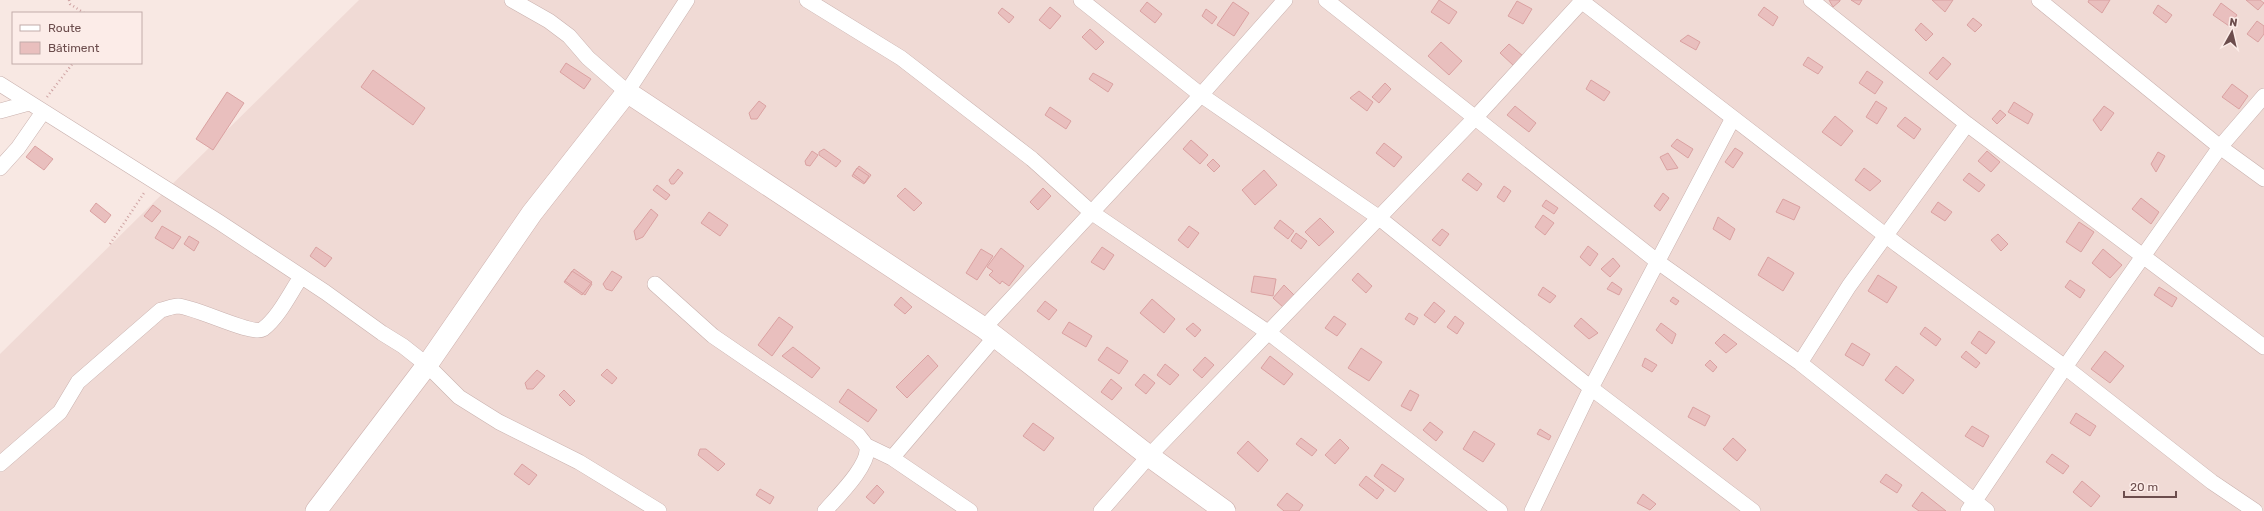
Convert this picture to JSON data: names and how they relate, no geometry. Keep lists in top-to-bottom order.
{
  "legend": ["Route", "Bâtiment"],
  "scale_bar": "20 m",
  "north": "top"
}
